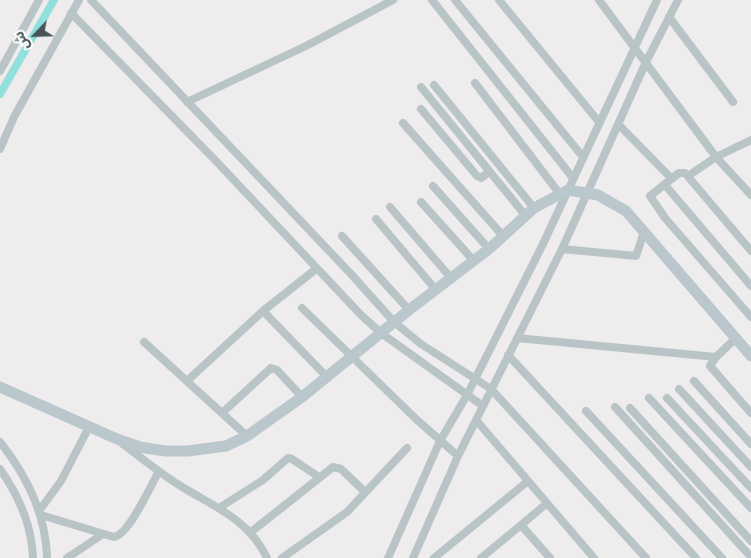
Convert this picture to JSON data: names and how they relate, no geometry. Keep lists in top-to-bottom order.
{
  "north": "bottom left"
}
